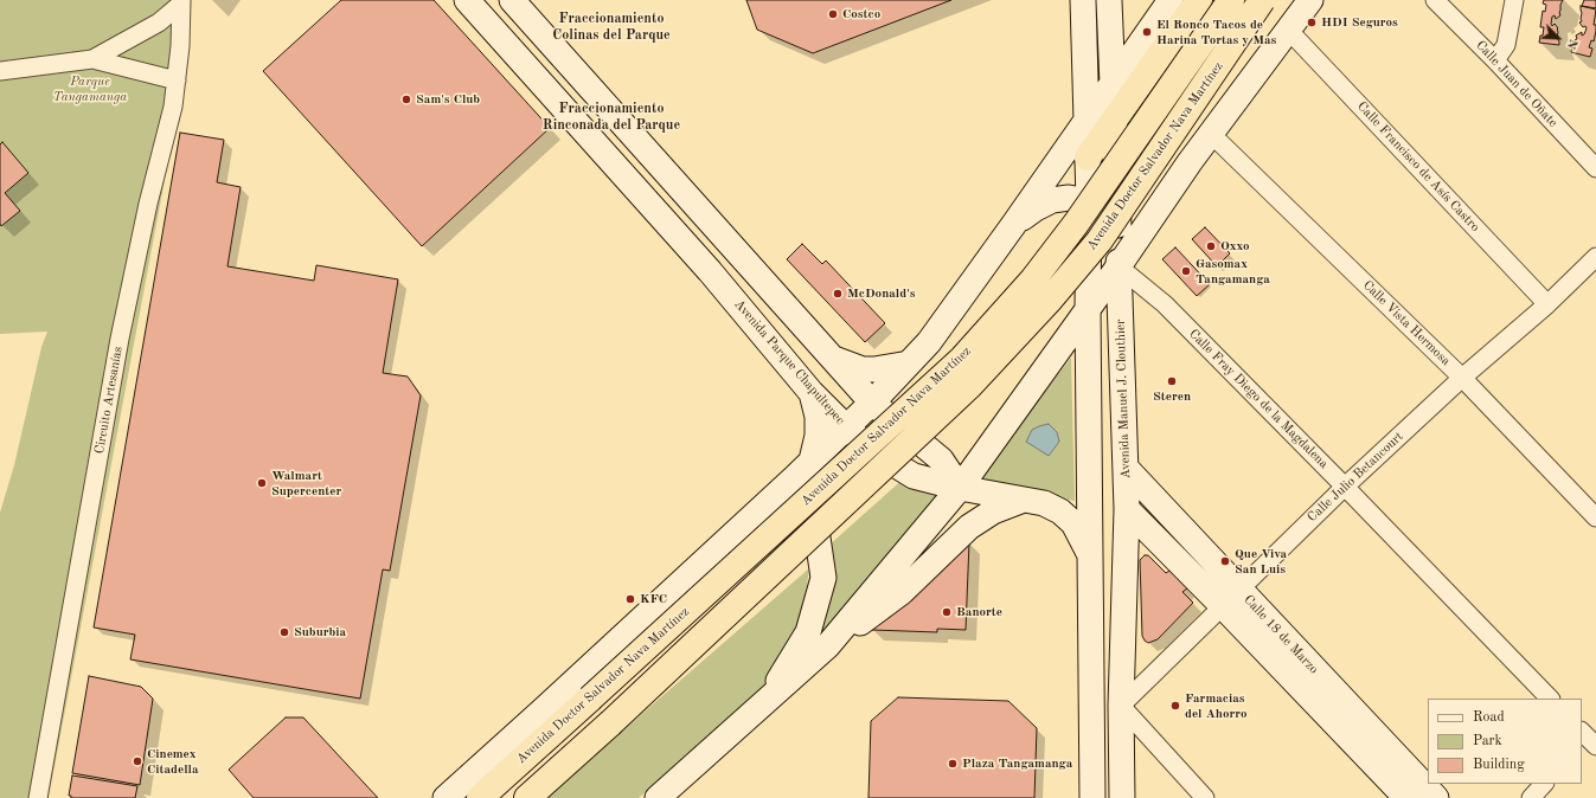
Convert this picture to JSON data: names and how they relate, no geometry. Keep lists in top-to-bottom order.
{
  "streets": {
    "highway": ["Avenida Doctor Salvador Nava Martínez"],
    "main road": ["Avenida Parque Chapultepec", "Avenida Manuel J. Clouthier", "Calle 18 de Marzo"],
    "street": [
      "Calle Juan de Oñate",
      "Calle Francisco de Asís Castro",
      "Calle Vista Hermosa",
      "Calle Fray Diego de la Magdalena",
      "Circuito Artesanías",
      "Calle Julio Betancourt"
    ]
  },
  "crossings": [
    ["Avenida Doctor Salvador Nava Martínez", "Avenida Parque Chapultepec"],
    ["Avenida Doctor Salvador Nava Martínez", "Avenida Manuel J. Clouthier"],
    ["Calle Francisco de Asís Castro", "Calle Julio Betancourt"],
    ["Calle Vista Hermosa", "Calle Julio Betancourt"],
    ["Avenida Manuel J. Clouthier", "Calle Fray Diego de la Magdalena"],
    ["Avenida Manuel J. Clouthier", "Calle Julio Betancourt"],
    ["Avenida Manuel J. Clouthier", "Calle 18 de Marzo"],
    ["Calle Fray Diego de la Magdalena", "Calle Julio Betancourt"],
    ["Calle Julio Betancourt", "Calle 18 de Marzo"]
  ],
  "districts": ["Fraccionamiento Colinas del Parque", "Fraccionamiento Rinconada del Parque"],
  "parks": ["Parque Tangamanga"],
  "places": [
    "Costco",
    "HDI Seguros",
    "El Ronco Tacos de Harina Tortas y Mas",
    "Sam's Club",
    "Oxxo",
    "Gasomax Tangamanga",
    "McDonald's",
    "Steren",
    "Walmart Supercenter",
    "Que Viva San Luis",
    "KFC",
    "Banorte",
    "Suburbia",
    "Farmacias del Ahorro",
    "Cinemex Citadella",
    "Plaza Tangamanga"
  ],
  "legend": ["Road", "Park", "Building"],
  "north": "bottom right"
}
